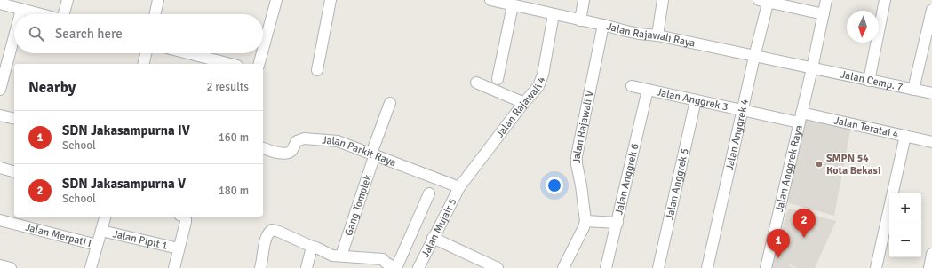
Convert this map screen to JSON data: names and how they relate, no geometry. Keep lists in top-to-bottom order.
{
  "streets": {
    "street": [
      "Jalan Rajawali Raya",
      "Jalan Cemp. 7",
      "Jalan Anggrek 3",
      "Jalan Rajawali 4",
      "Jalan Rajawali V",
      "Jalan Teratai 4",
      "Jalan Anggrek 4",
      "Jalan Parkit Raya",
      "Jalan Anggrek Raya",
      "Jalan Anggrek 6",
      "Jalan Anggrek 5",
      "Gang Tomplek",
      "Jalan Mujair 5",
      "Jalan Merpati I",
      "Jalan Pipit 1"
    ]
  },
  "crossings": [
    ["Jalan Rajawali Raya", "Jalan Cemp. 7"],
    ["Jalan Rajawali Raya", "Jalan Rajawali 4"],
    ["Jalan Rajawali Raya", "Jalan Rajawali V"],
    ["Jalan Rajawali Raya", "Jalan Anggrek 4"],
    ["Jalan Rajawali Raya", "Jalan Anggrek Raya"],
    ["Jalan Cemp. 7", "Jalan Anggrek Raya"],
    ["Jalan Anggrek 3", "Jalan Teratai 4"],
    ["Jalan Anggrek 3", "Jalan Anggrek 4"],
    ["Jalan Anggrek 3", "Jalan Anggrek Raya"],
    ["Jalan Anggrek 3", "Jalan Anggrek 6"],
    ["Jalan Anggrek 3", "Jalan Anggrek 5"],
    ["Jalan Rajawali 4", "Jalan Parkit Raya"],
    ["Jalan Rajawali 4", "Jalan Mujair 5"],
    ["Jalan Teratai 4", "Jalan Anggrek Raya"],
    ["Jalan Parkit Raya", "Gang Tomplek"],
    ["Jalan Parkit Raya", "Jalan Mujair 5"]
  ],
  "places": ["SMPN 54 Kota Bekasi"],
  "north": "bottom",
  "page": {
    "search": "Search here",
    "heading": ["Nearby", "2 results"],
    "list": [
      {
        "mark": "1",
        "name": "SDN Jakasampurna IV",
        "note": "School",
        "value": "160 m"
      },
      {
        "mark": "2",
        "name": "SDN Jakasampurna V",
        "note": "School",
        "value": "180 m"
      }
    ],
    "map_buttons": ["+", "−"],
    "pins": ["2", "1"]
  }
}
